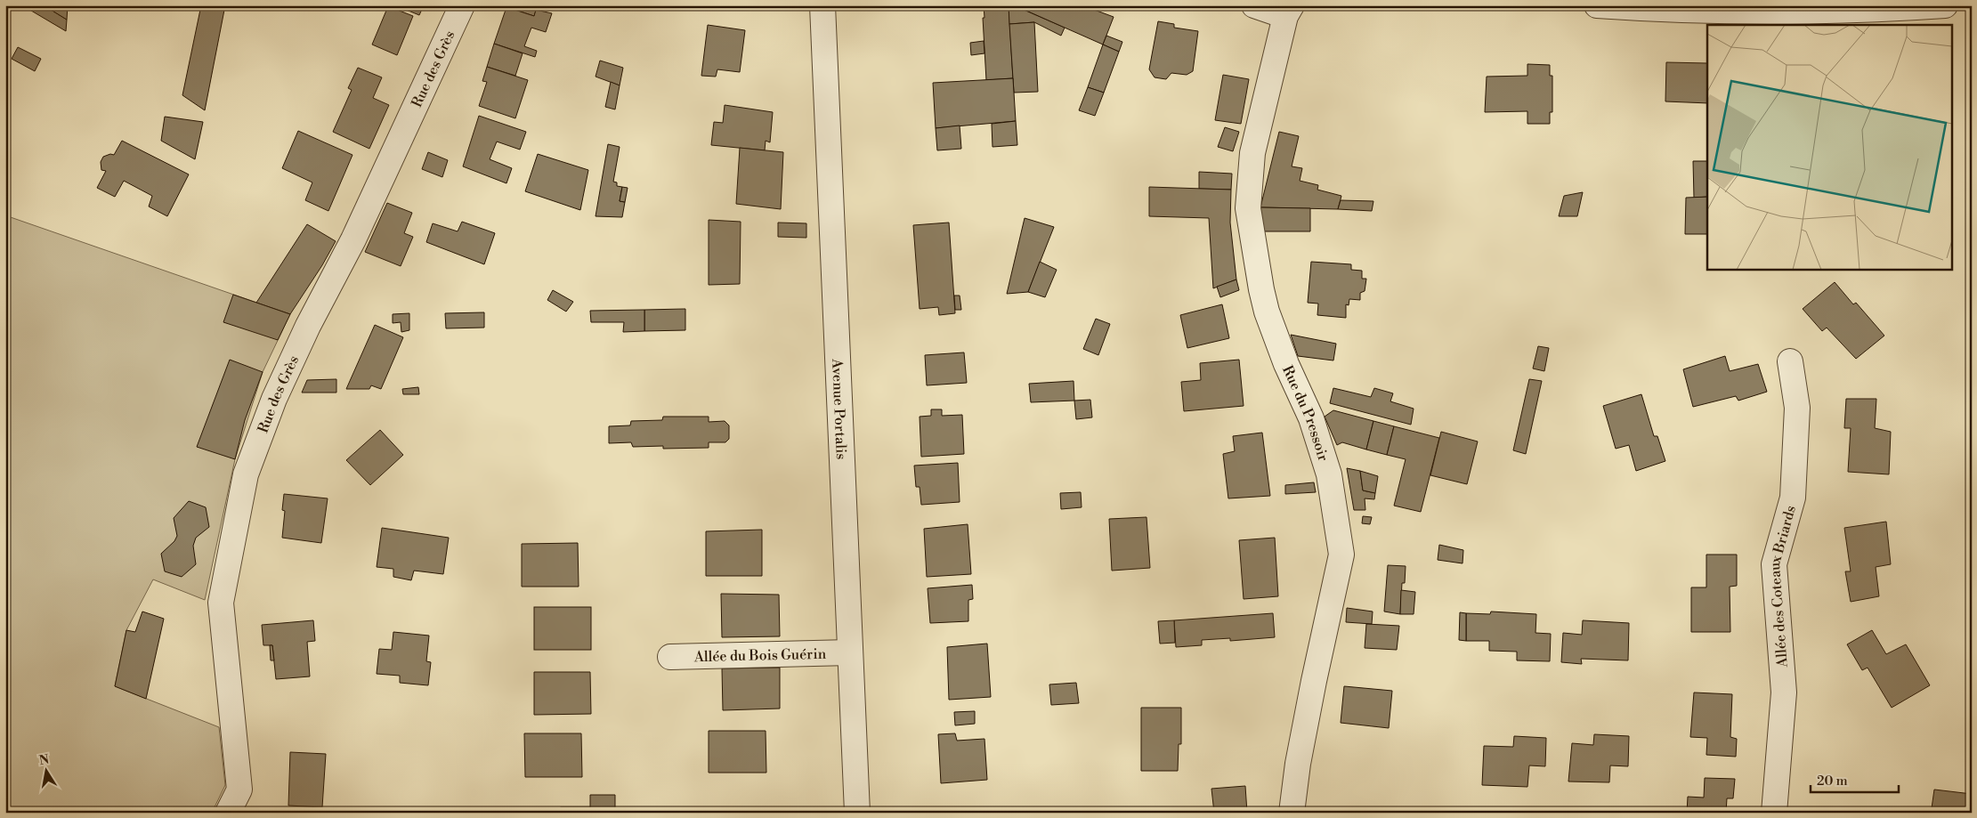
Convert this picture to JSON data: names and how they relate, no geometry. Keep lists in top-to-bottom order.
{
  "streets": {
    "street": [
      "Rue des Grès",
      "Avenue Portalis",
      "Rue du Pressoir",
      "Allée des Coteaux Briards",
      "Allée du Bois Guérin"
    ]
  },
  "crossings": [
    ["Avenue Portalis", "Allée du Bois Guérin"]
  ],
  "scale_bar": "20 m",
  "north": "top"
}
